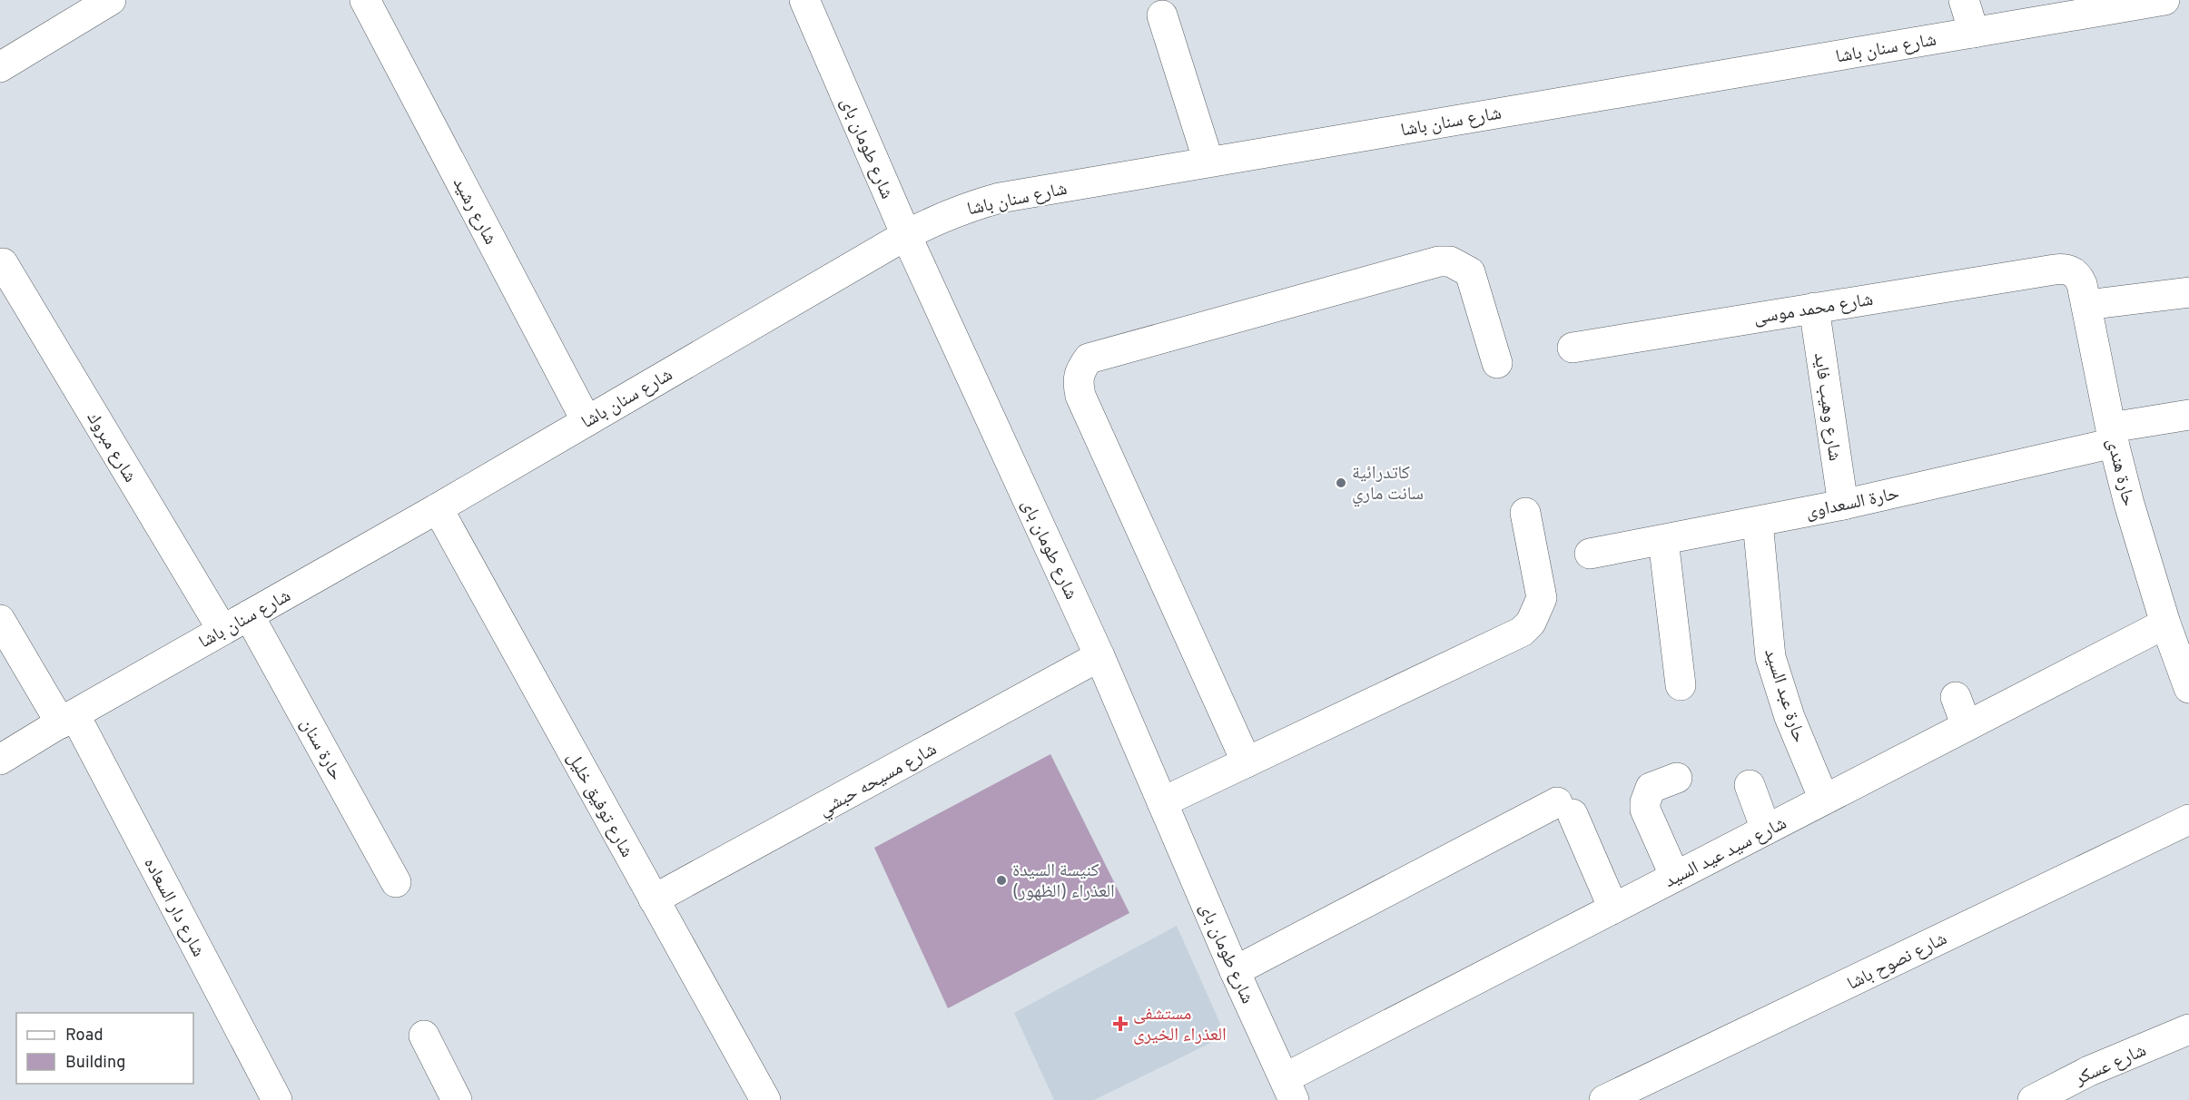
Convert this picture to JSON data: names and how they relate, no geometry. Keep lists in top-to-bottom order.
{
  "streets": {
    "street": [
      "شارع سنان باشا",
      "شارع طومان باى",
      "شارع رشيد",
      "شارع محمد موسى",
      "شارع وهيب فايد",
      "شارع مبروك",
      "حارة هندى",
      "حارة السعداوى",
      "حارة عبد السيد",
      "حارة سنان",
      "شارع مسيحه حبشي",
      "شارع توفيق خليل",
      "شارع سيد عيد السيد",
      "شارع دار السعاده",
      "شارع نصوح باشا",
      "شارع عسكر"
    ]
  },
  "crossings": [
    ["شارع سنان باشا", "شارع طومان باى"],
    ["شارع سنان باشا", "شارع رشيد"],
    ["شارع سنان باشا", "شارع مبروك"],
    ["شارع سنان باشا", "حارة سنان"],
    ["شارع سنان باشا", "شارع توفيق خليل"],
    ["شارع سنان باشا", "شارع دار السعاده"],
    ["شارع طومان باى", "شارع مسيحه حبشي"],
    ["شارع طومان باى", "شارع سيد عيد السيد"],
    ["شارع محمد موسى", "شارع وهيب فايد"],
    ["شارع محمد موسى", "حارة هندى"],
    ["شارع وهيب فايد", "حارة السعداوى"],
    ["حارة هندى", "حارة السعداوى"],
    ["حارة هندى", "شارع سيد عيد السيد"],
    ["حارة السعداوى", "حارة عبد السيد"],
    ["حارة عبد السيد", "شارع سيد عيد السيد"],
    ["شارع مسيحه حبشي", "شارع توفيق خليل"]
  ],
  "places": {
    "other": ["كاتدرائية سانت ماري", "كنيسة السيدة العذراء (الظهور)"],
    "health": ["مستشفى العذراء الخيرى"]
  },
  "legend": ["Road", "Building"]
}
